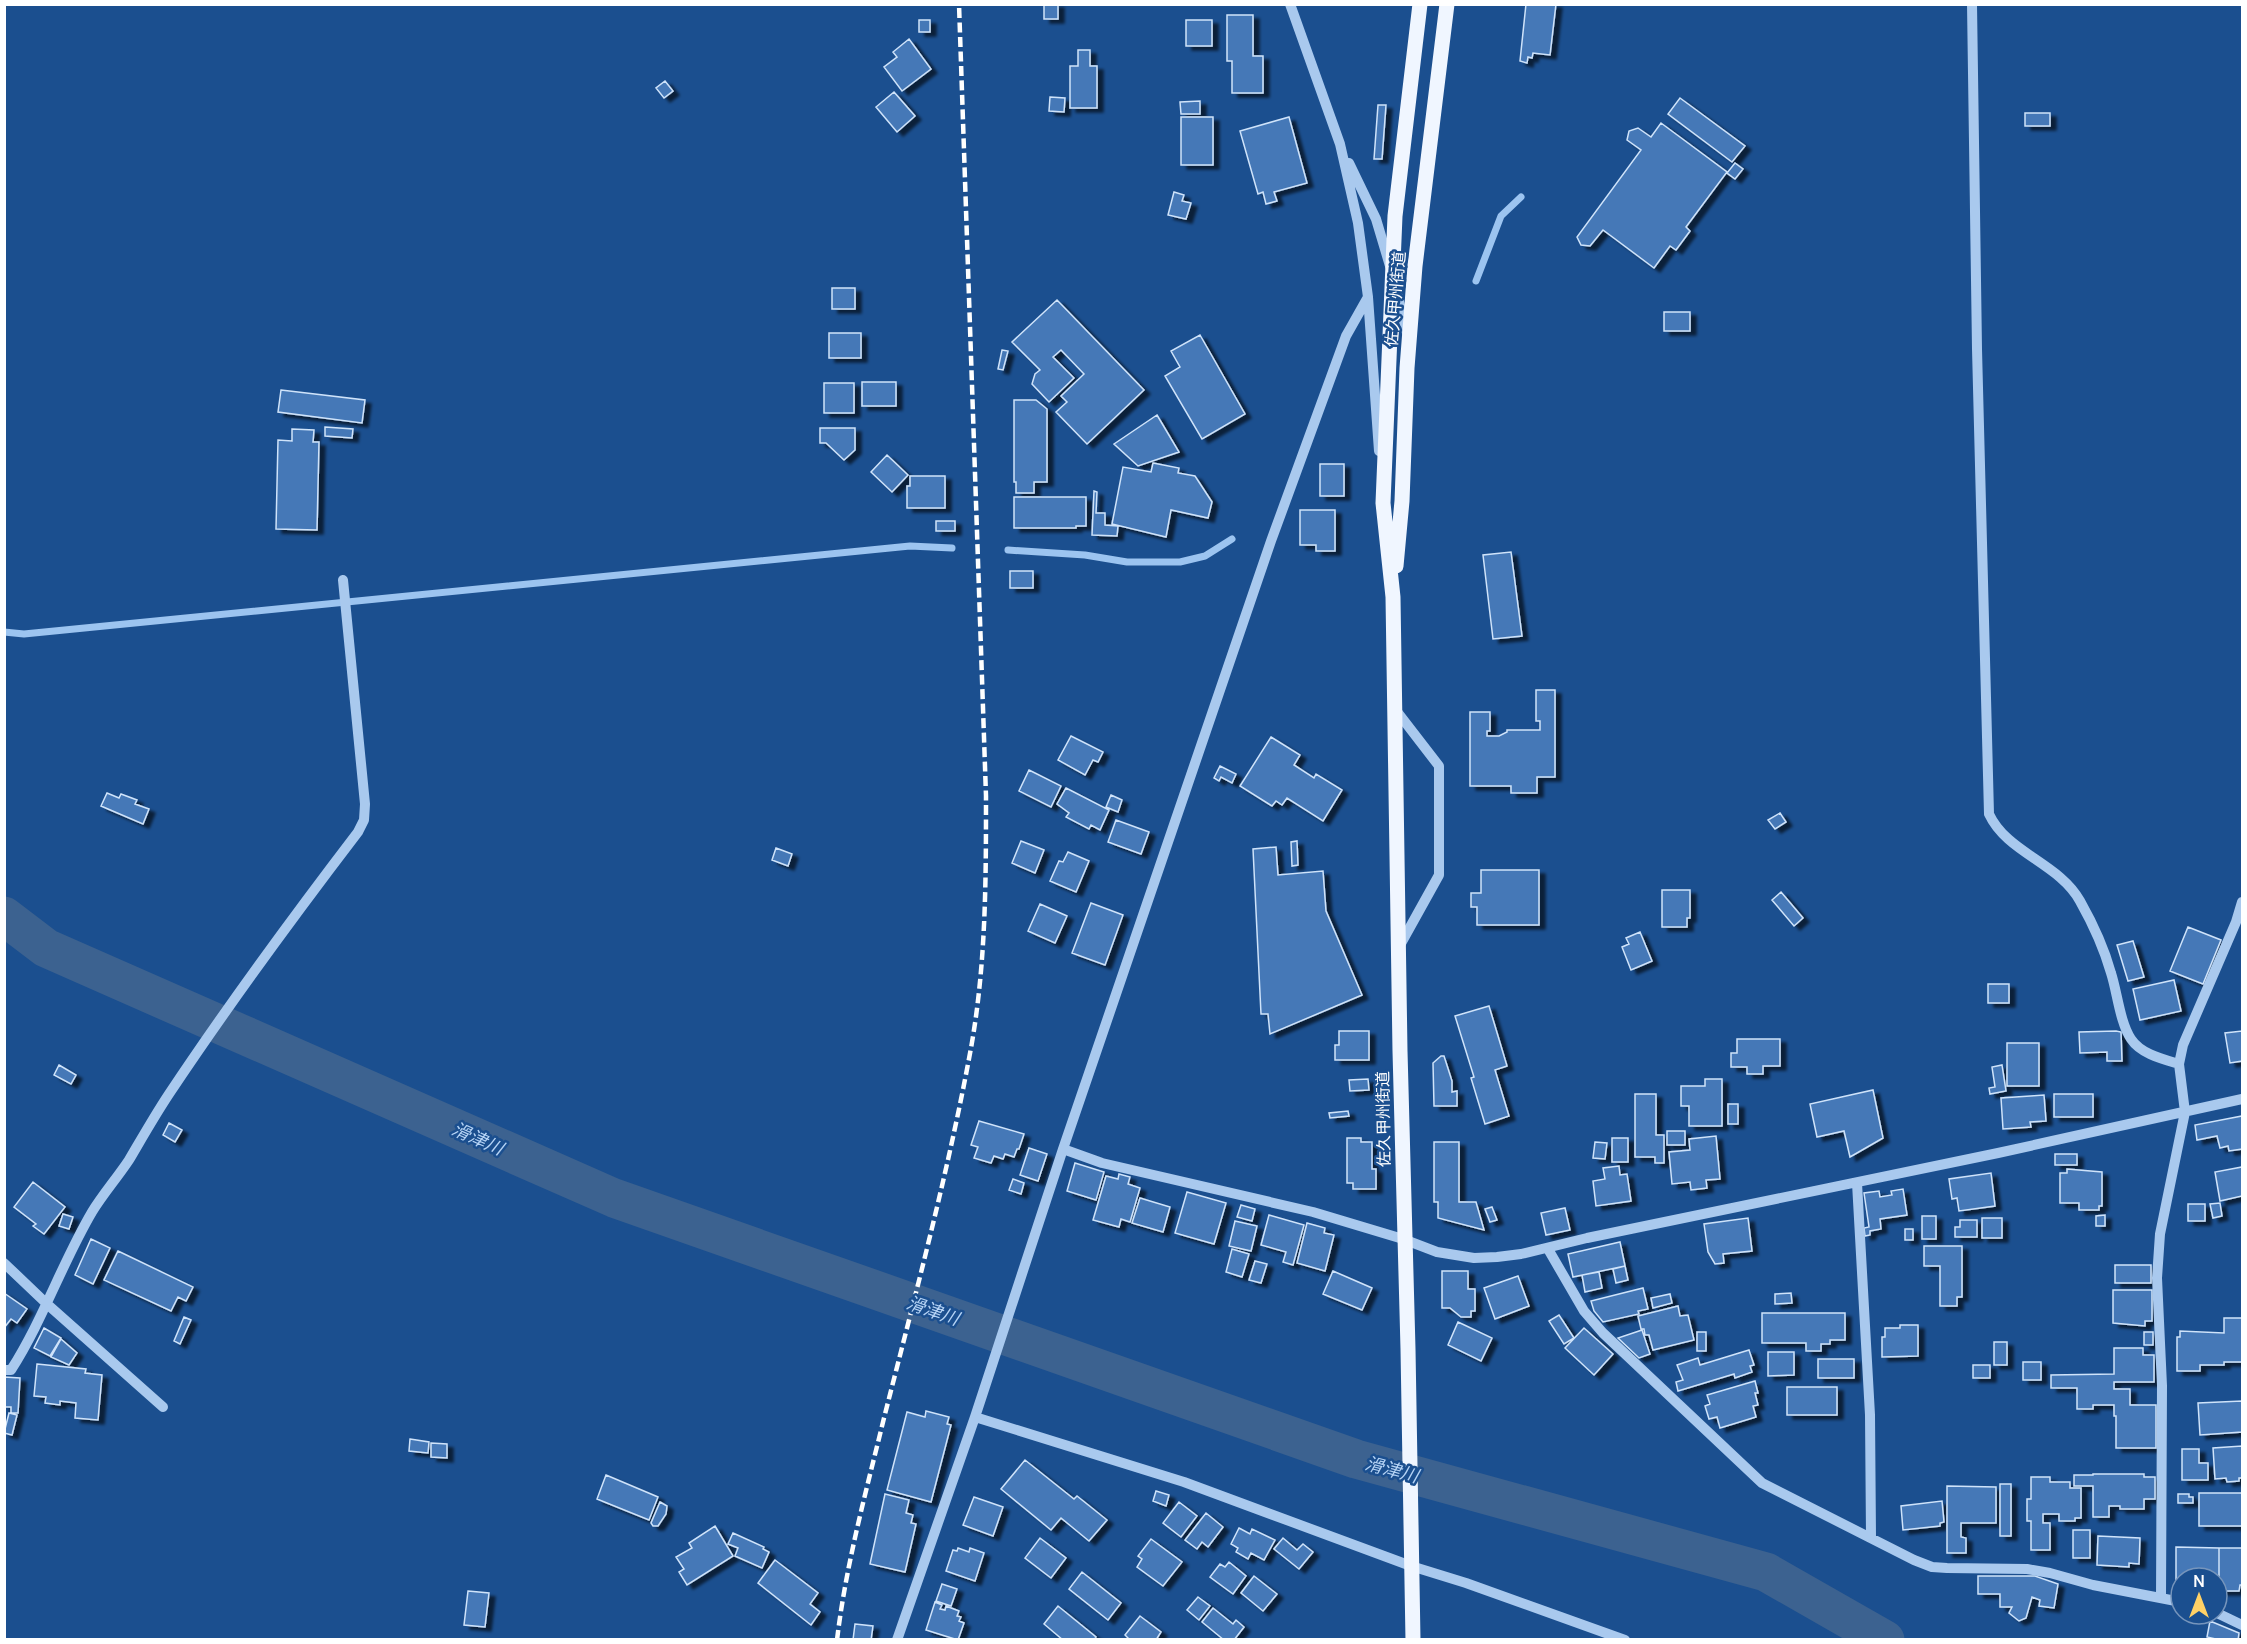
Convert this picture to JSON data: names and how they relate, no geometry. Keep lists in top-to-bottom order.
{
  "streets": {
    "main road": ["佐久甲州街道"]
  },
  "water": ["滑津川"],
  "north": "top"
}
